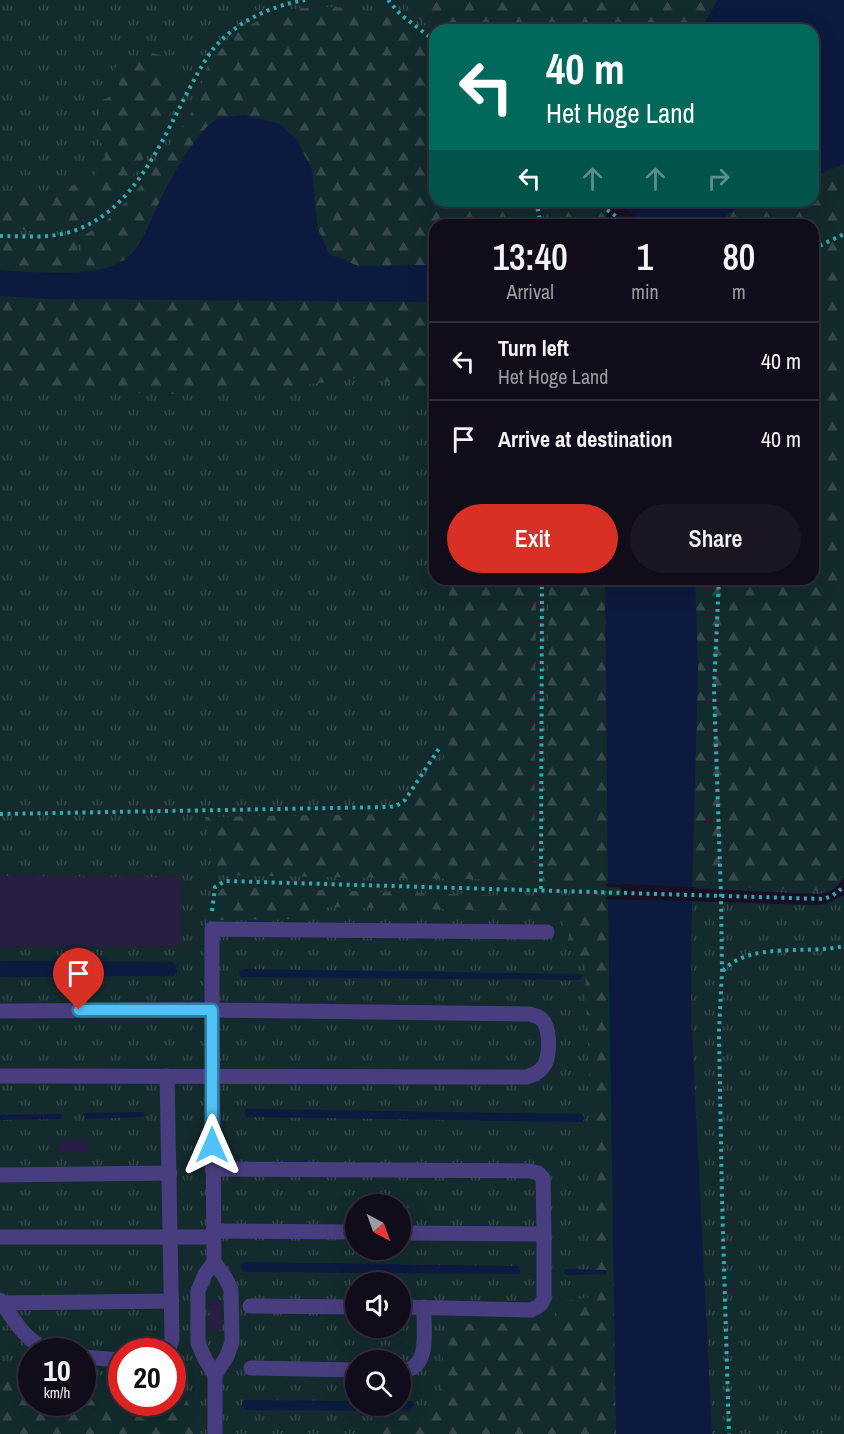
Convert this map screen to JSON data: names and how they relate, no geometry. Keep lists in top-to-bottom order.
{
  "north": "bottom right",
  "page": {
    "turn": ["40 m", "Het Hoge Land"],
    "eta": [
      "13:40",
      "Arrival",
      "1",
      "min",
      "80",
      "m"
    ],
    "list": [
      {
        "name": "Turn left",
        "note": "Het Hoge Land",
        "value": "40 m"
      },
      {
        "name": "Arrive at destination",
        "value": "40 m"
      }
    ],
    "buttons": ["Exit", "Share"],
    "speed": "10 km/h",
    "limit": "20"
  }
}
